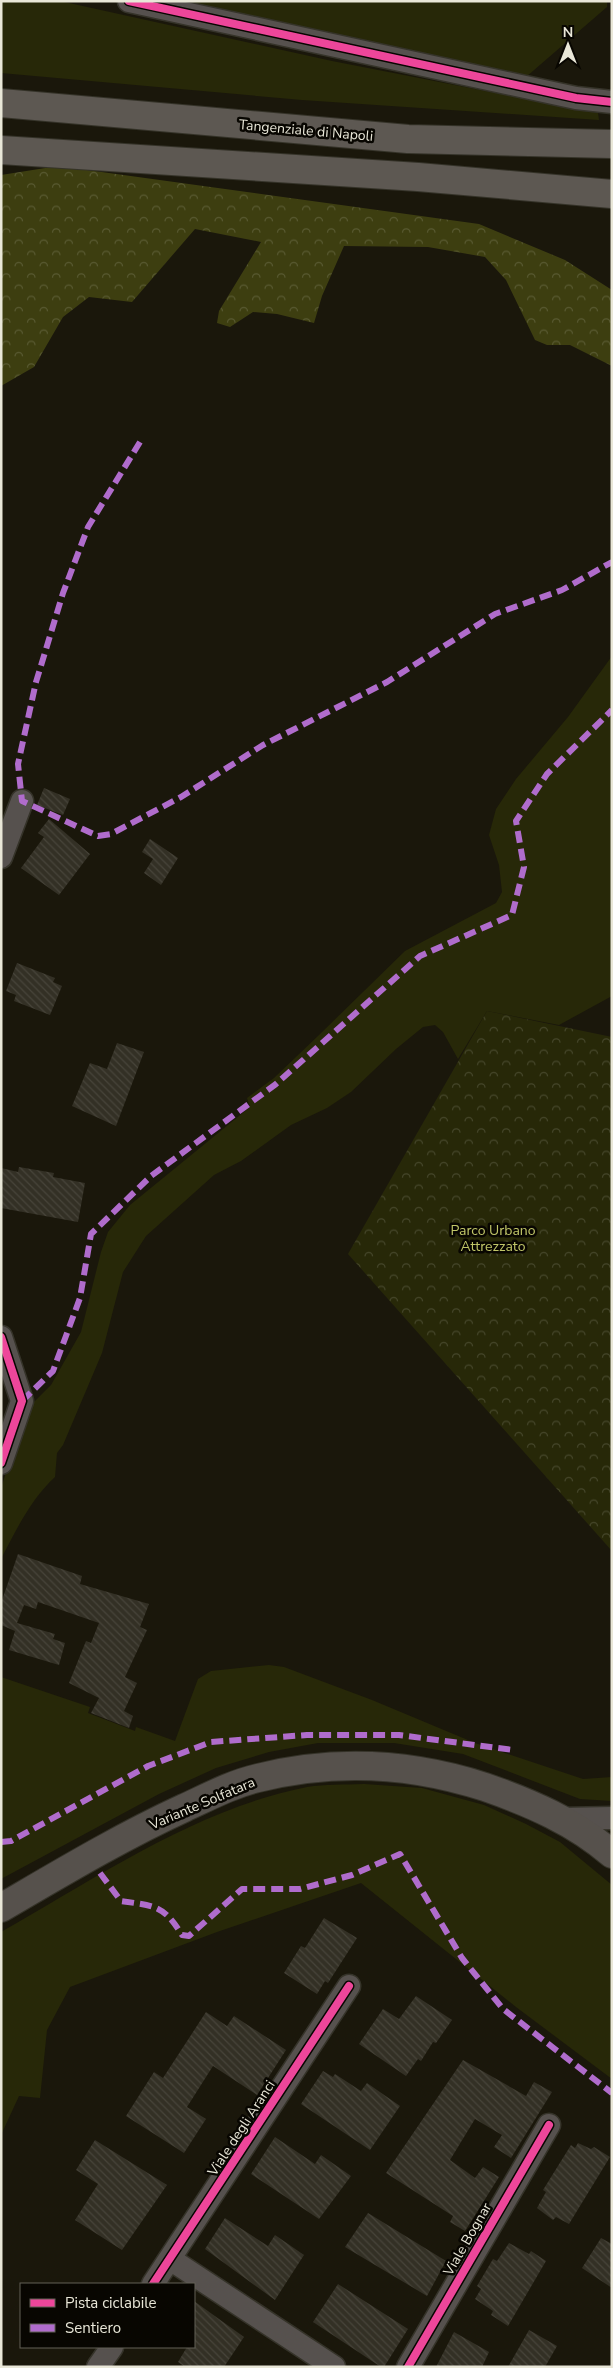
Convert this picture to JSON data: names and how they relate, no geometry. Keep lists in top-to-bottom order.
{
  "streets": {
    "highway": ["Tangenziale di Napoli"],
    "main road": ["Variante Solfatara"],
    "street": ["Viale degli Aranci", "Viale Bognar"]
  },
  "parks": ["Parco Urbano Attrezzato"],
  "legend": ["Pista ciclabile", "Sentiero"],
  "north": "top"
}
